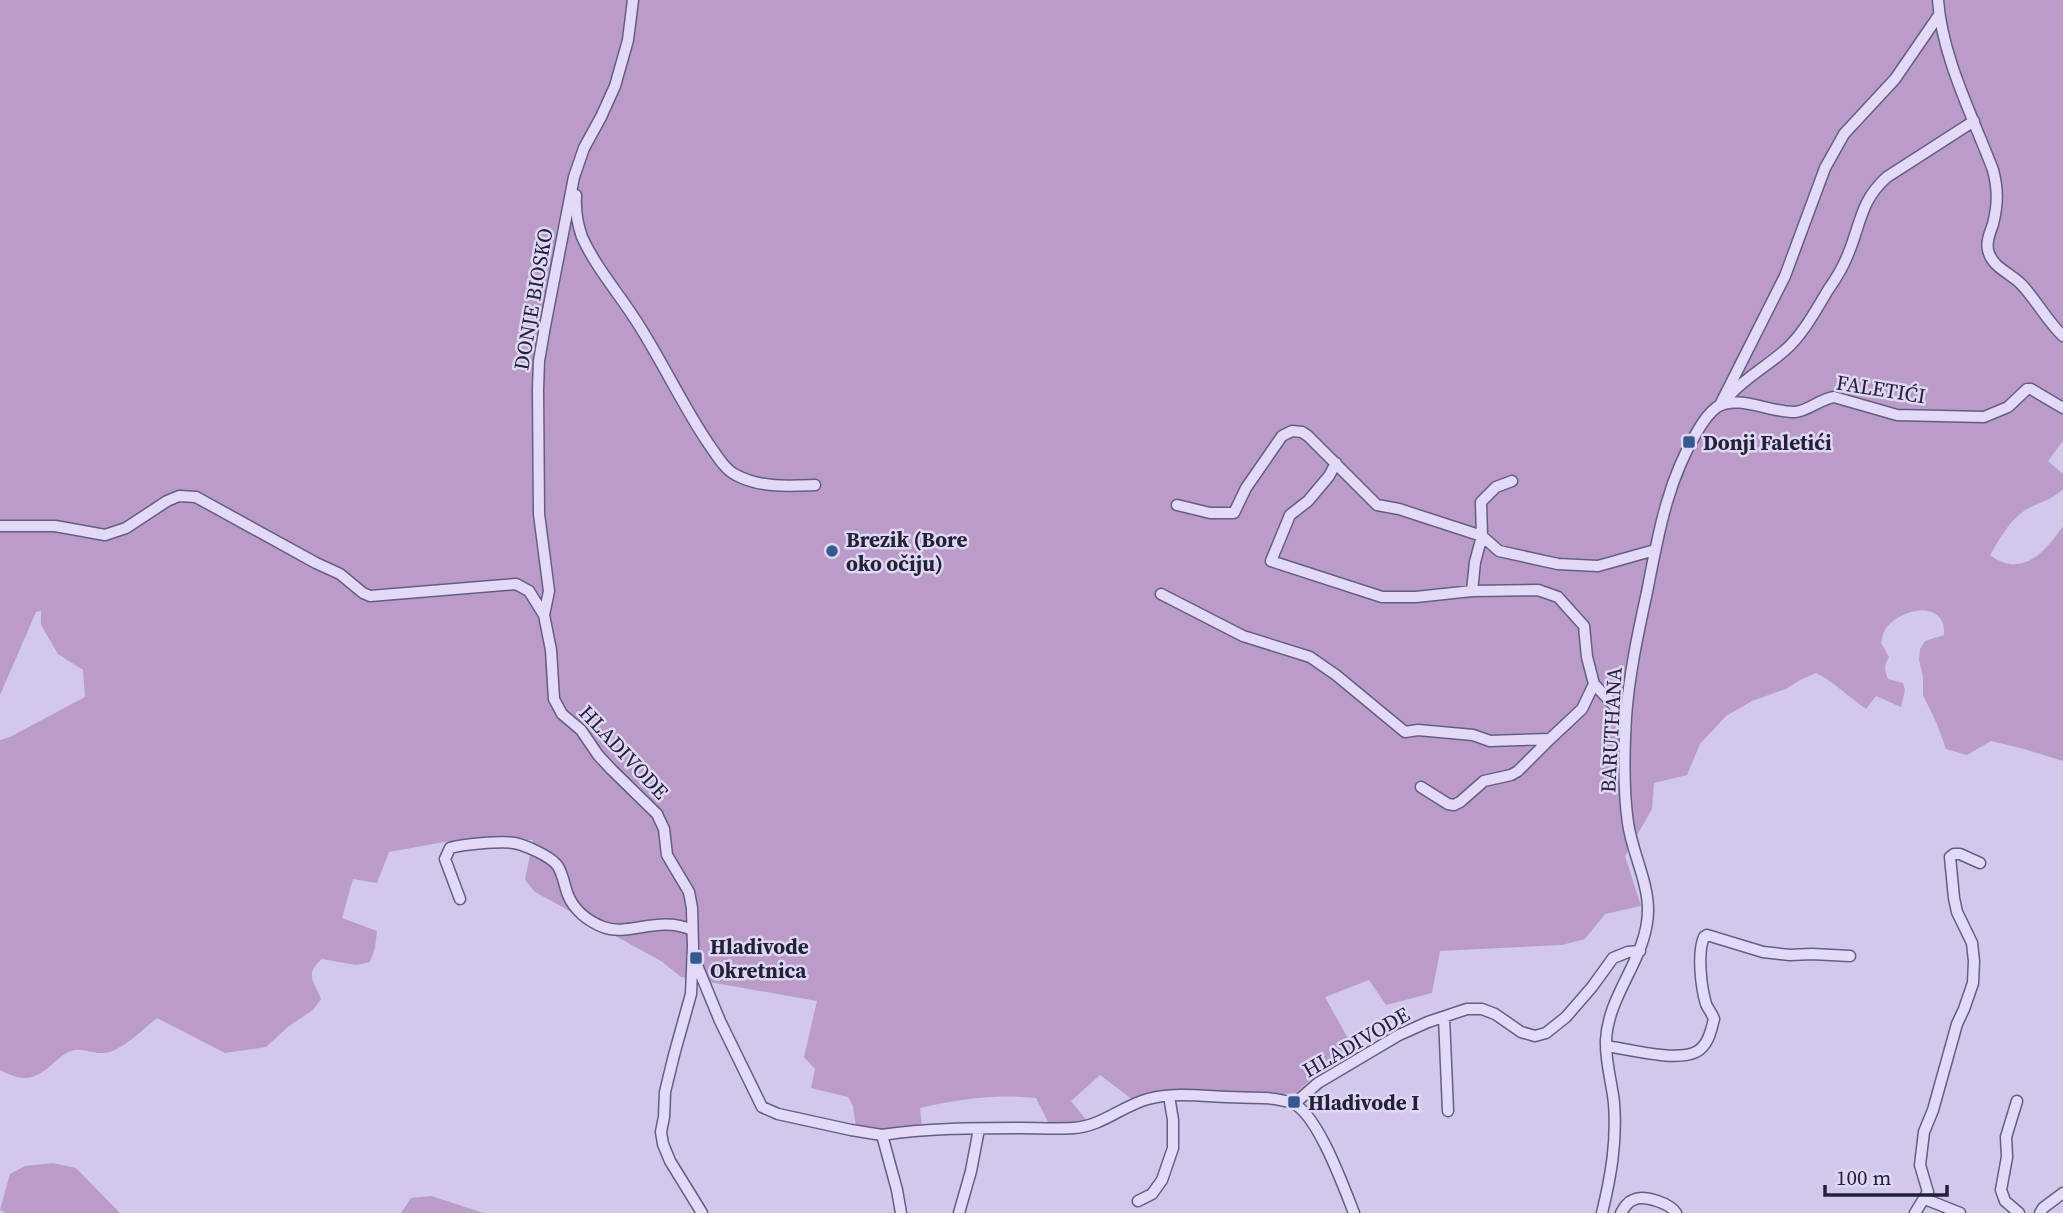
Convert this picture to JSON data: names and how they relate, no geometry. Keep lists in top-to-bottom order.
{
  "streets": {
    "street": [
      "DONJE BIOSKO",
      "FALETIĆI",
      "BARUTHANA",
      "HLADIVODE"
    ]
  },
  "crossings": [
    ["DONJE BIOSKO", "HLADIVODE"],
    ["FALETIĆI", "BARUTHANA"]
  ],
  "places": {
    "transit": ["Donji Faletići", "Hladivode Okretnica", "Hladivode I"],
    "other": ["Brezik (Bore oko očiju)"]
  },
  "scale_bar": "100 m"
}
